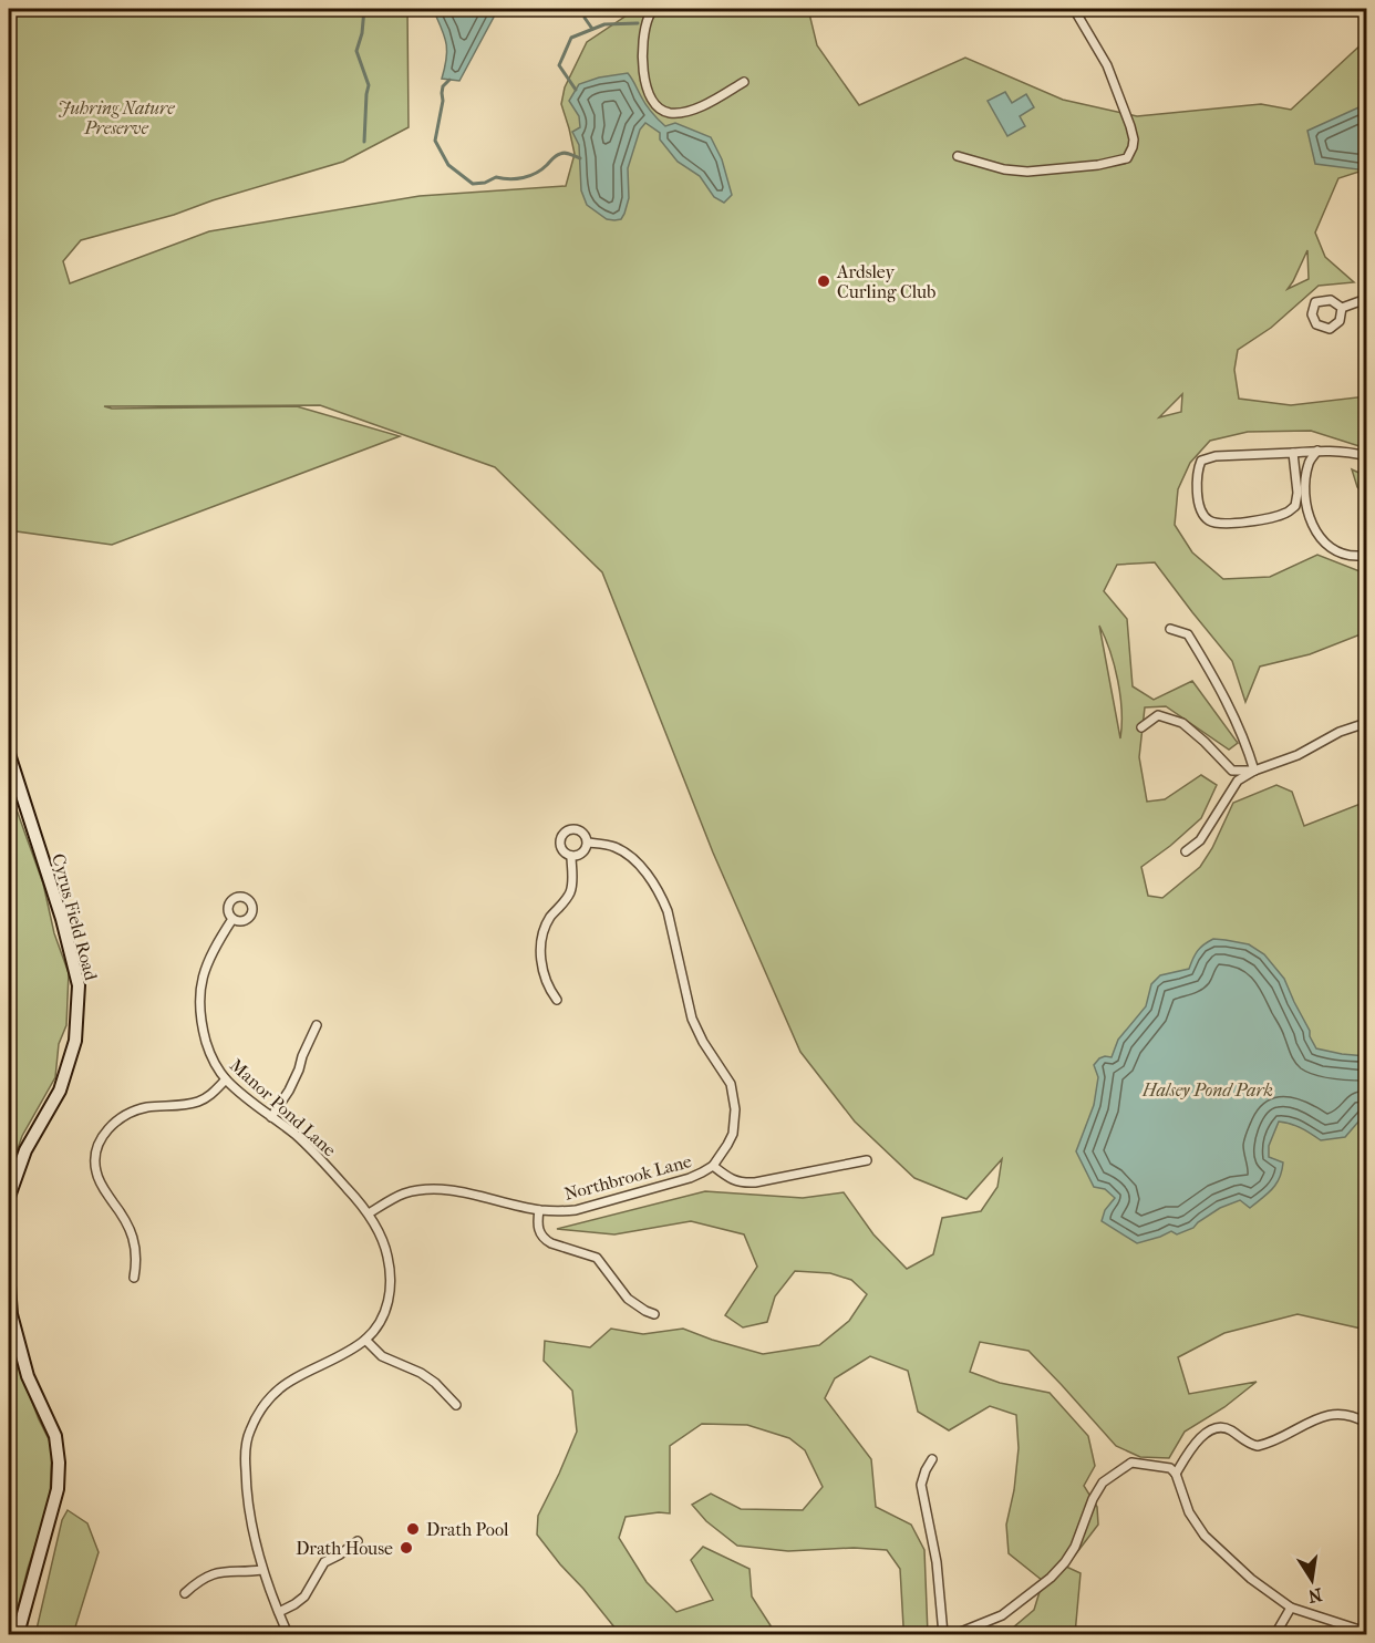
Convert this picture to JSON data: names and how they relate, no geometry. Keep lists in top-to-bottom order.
{
  "streets": {
    "street": ["Cyrus Field Road", "Manor Pond Lane", "Northbrook Lane"]
  },
  "crossings": [
    ["Manor Pond Lane", "Northbrook Lane"]
  ],
  "parks": ["Juhring Nature Preserve", "Halsey Pond Park"],
  "places": ["Ardsley Curling Club", "Drath Pool", "Drath House"],
  "north": "bottom"
}
